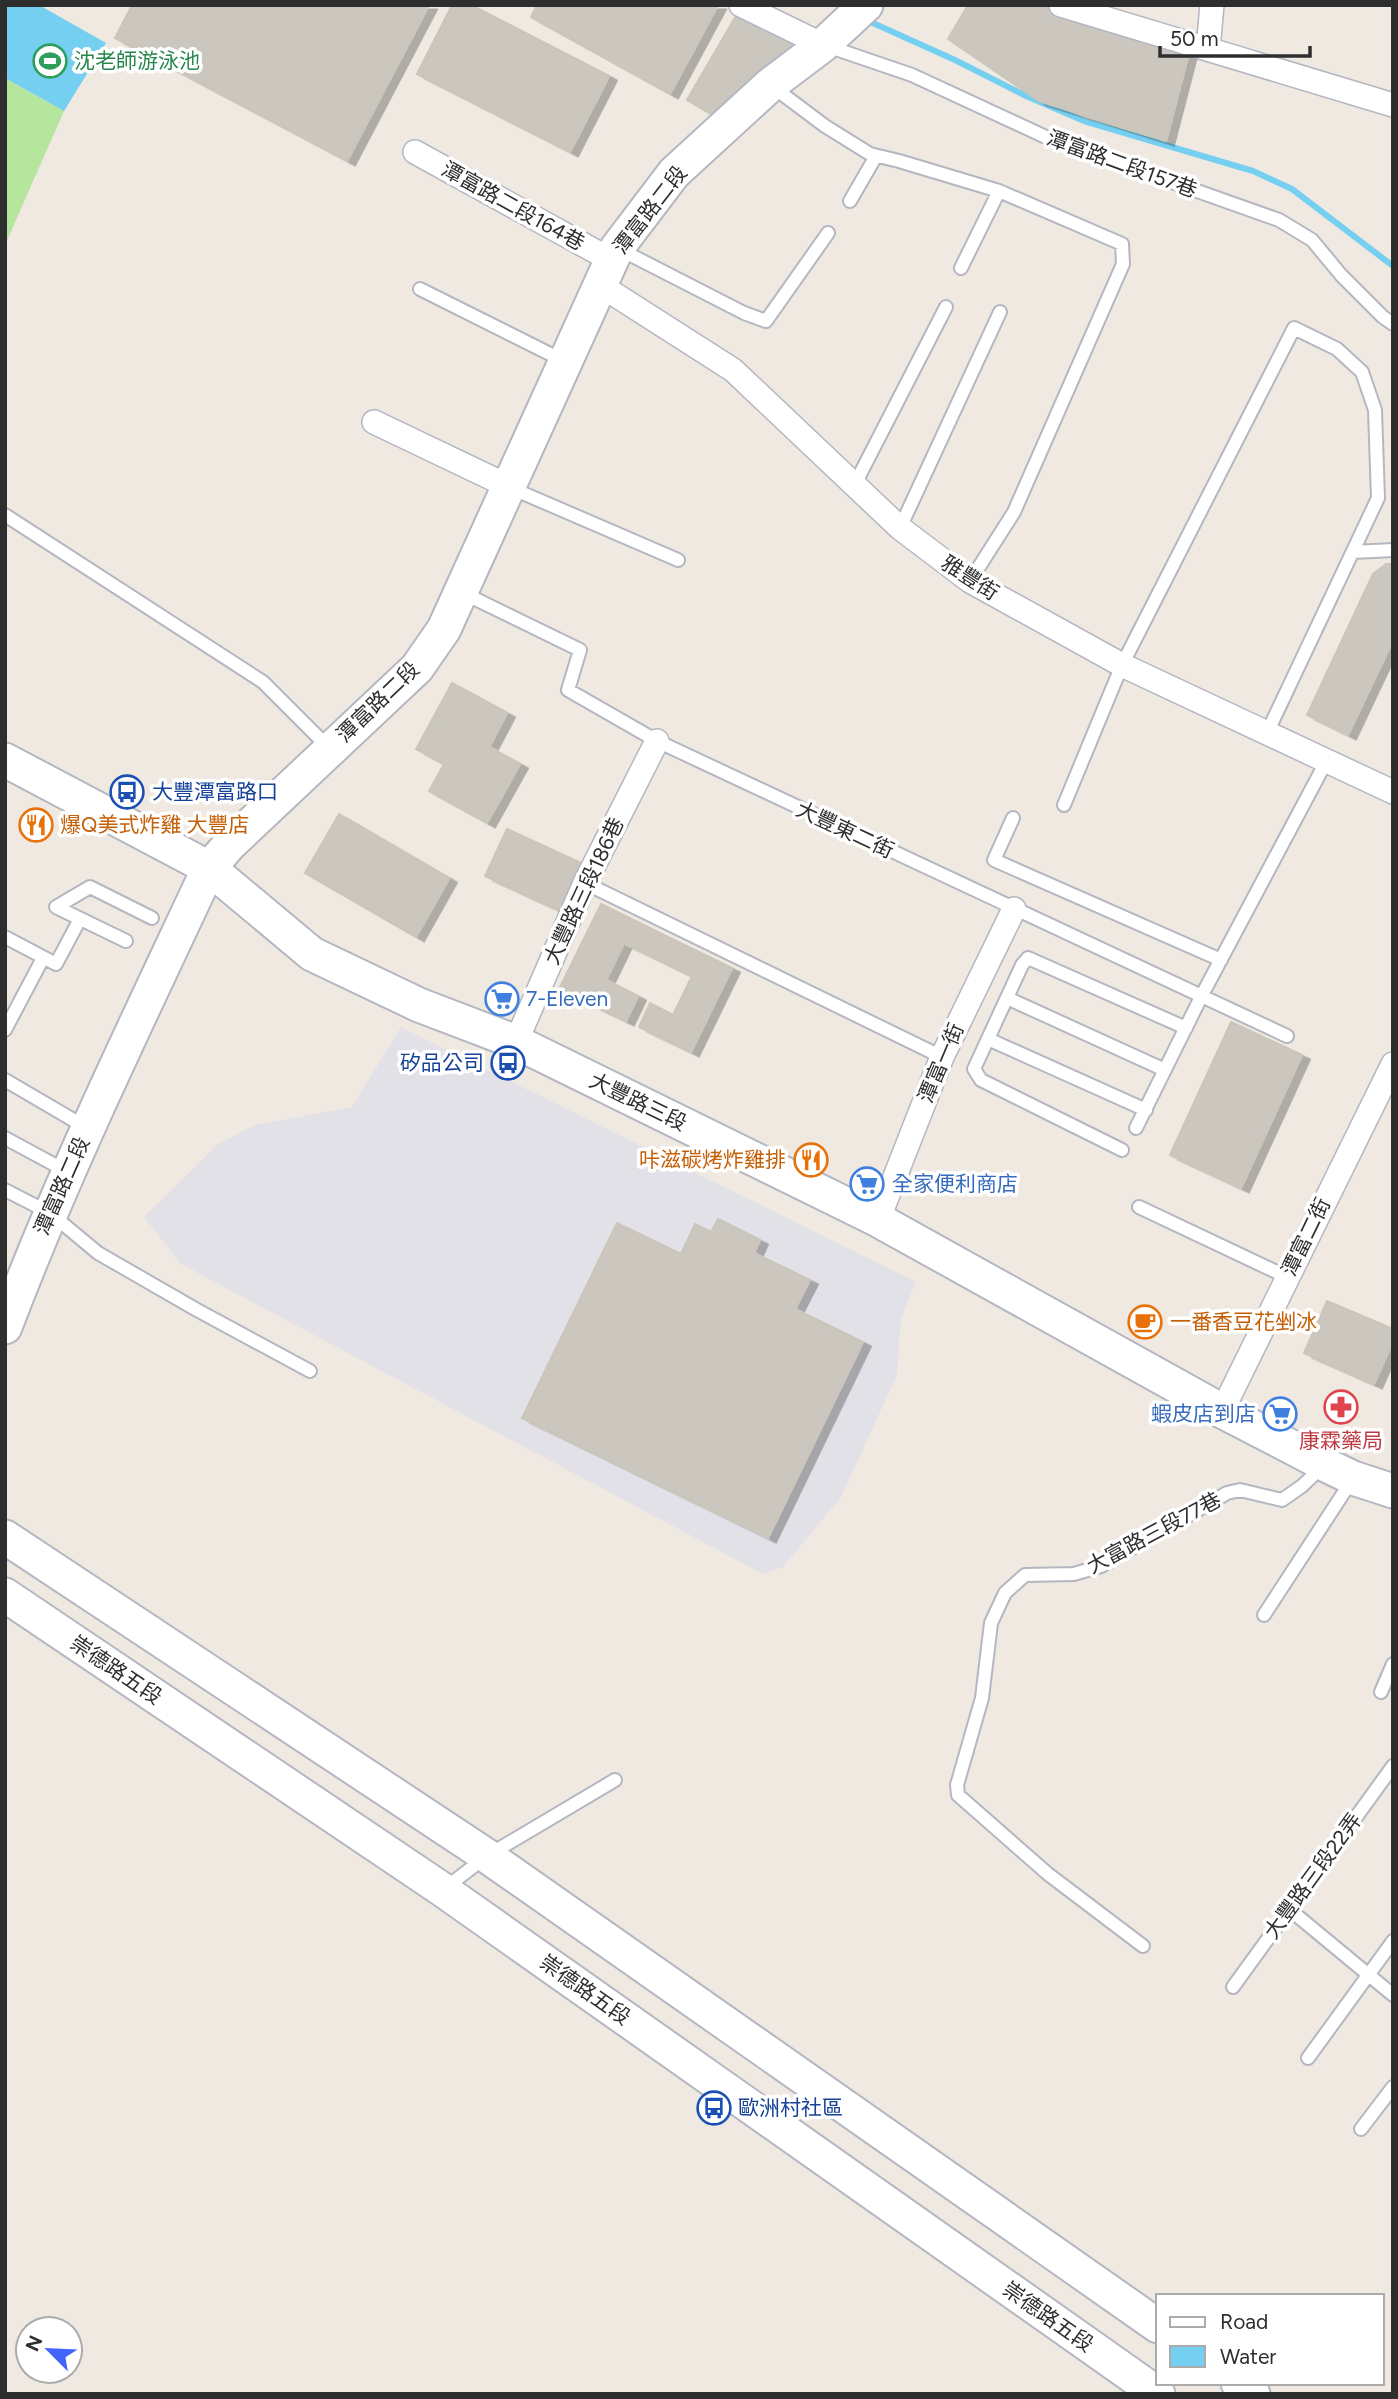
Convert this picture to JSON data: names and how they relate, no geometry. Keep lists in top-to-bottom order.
{
  "streets": {
    "street": [
      "潭富路二段164巷",
      "潭富路二段",
      "雅豐街",
      "大豐路三段186巷",
      "潭富一街",
      "大豐路三段",
      "潭富二街",
      "崇德路五段"
    ],
    "lane": [
      "潭富路二段157巷",
      "大豐東二街",
      "大富路三段77巷",
      "大豐路三段22弄"
    ]
  },
  "crossings": [
    ["潭富路二段157巷", "潭富路二段"],
    ["潭富路二段164巷", "潭富路二段"],
    ["潭富路二段164巷", "雅豐街"],
    ["潭富路二段", "雅豐街"],
    ["潭富路二段", "大豐東二街"],
    ["潭富路二段", "大豐路三段"],
    ["大豐東二街", "大豐路三段186巷"],
    ["大豐東二街", "潭富一街"],
    ["大豐路三段186巷", "大豐路三段"],
    ["潭富一街", "大豐路三段"],
    ["大豐路三段", "潭富二街"],
    ["大豐路三段", "大富路三段77巷"]
  ],
  "places": {
    "sports": ["沈老師游泳池"],
    "bus stop": ["大豐潭富路口", "矽品公司", "歐洲村社區"],
    "restaurant": ["爆Q美式炸雞 大豐店", "咔滋碳烤炸雞排"],
    "supermarket": ["7-Eleven", "全家便利商店", "蝦皮店到店"],
    "cafe": ["一番香豆花剉冰"],
    "pharmacy": ["康霖藥局"]
  },
  "legend": ["Road", "Water"],
  "scale_bar": "50 m",
  "north": "top left"
}
